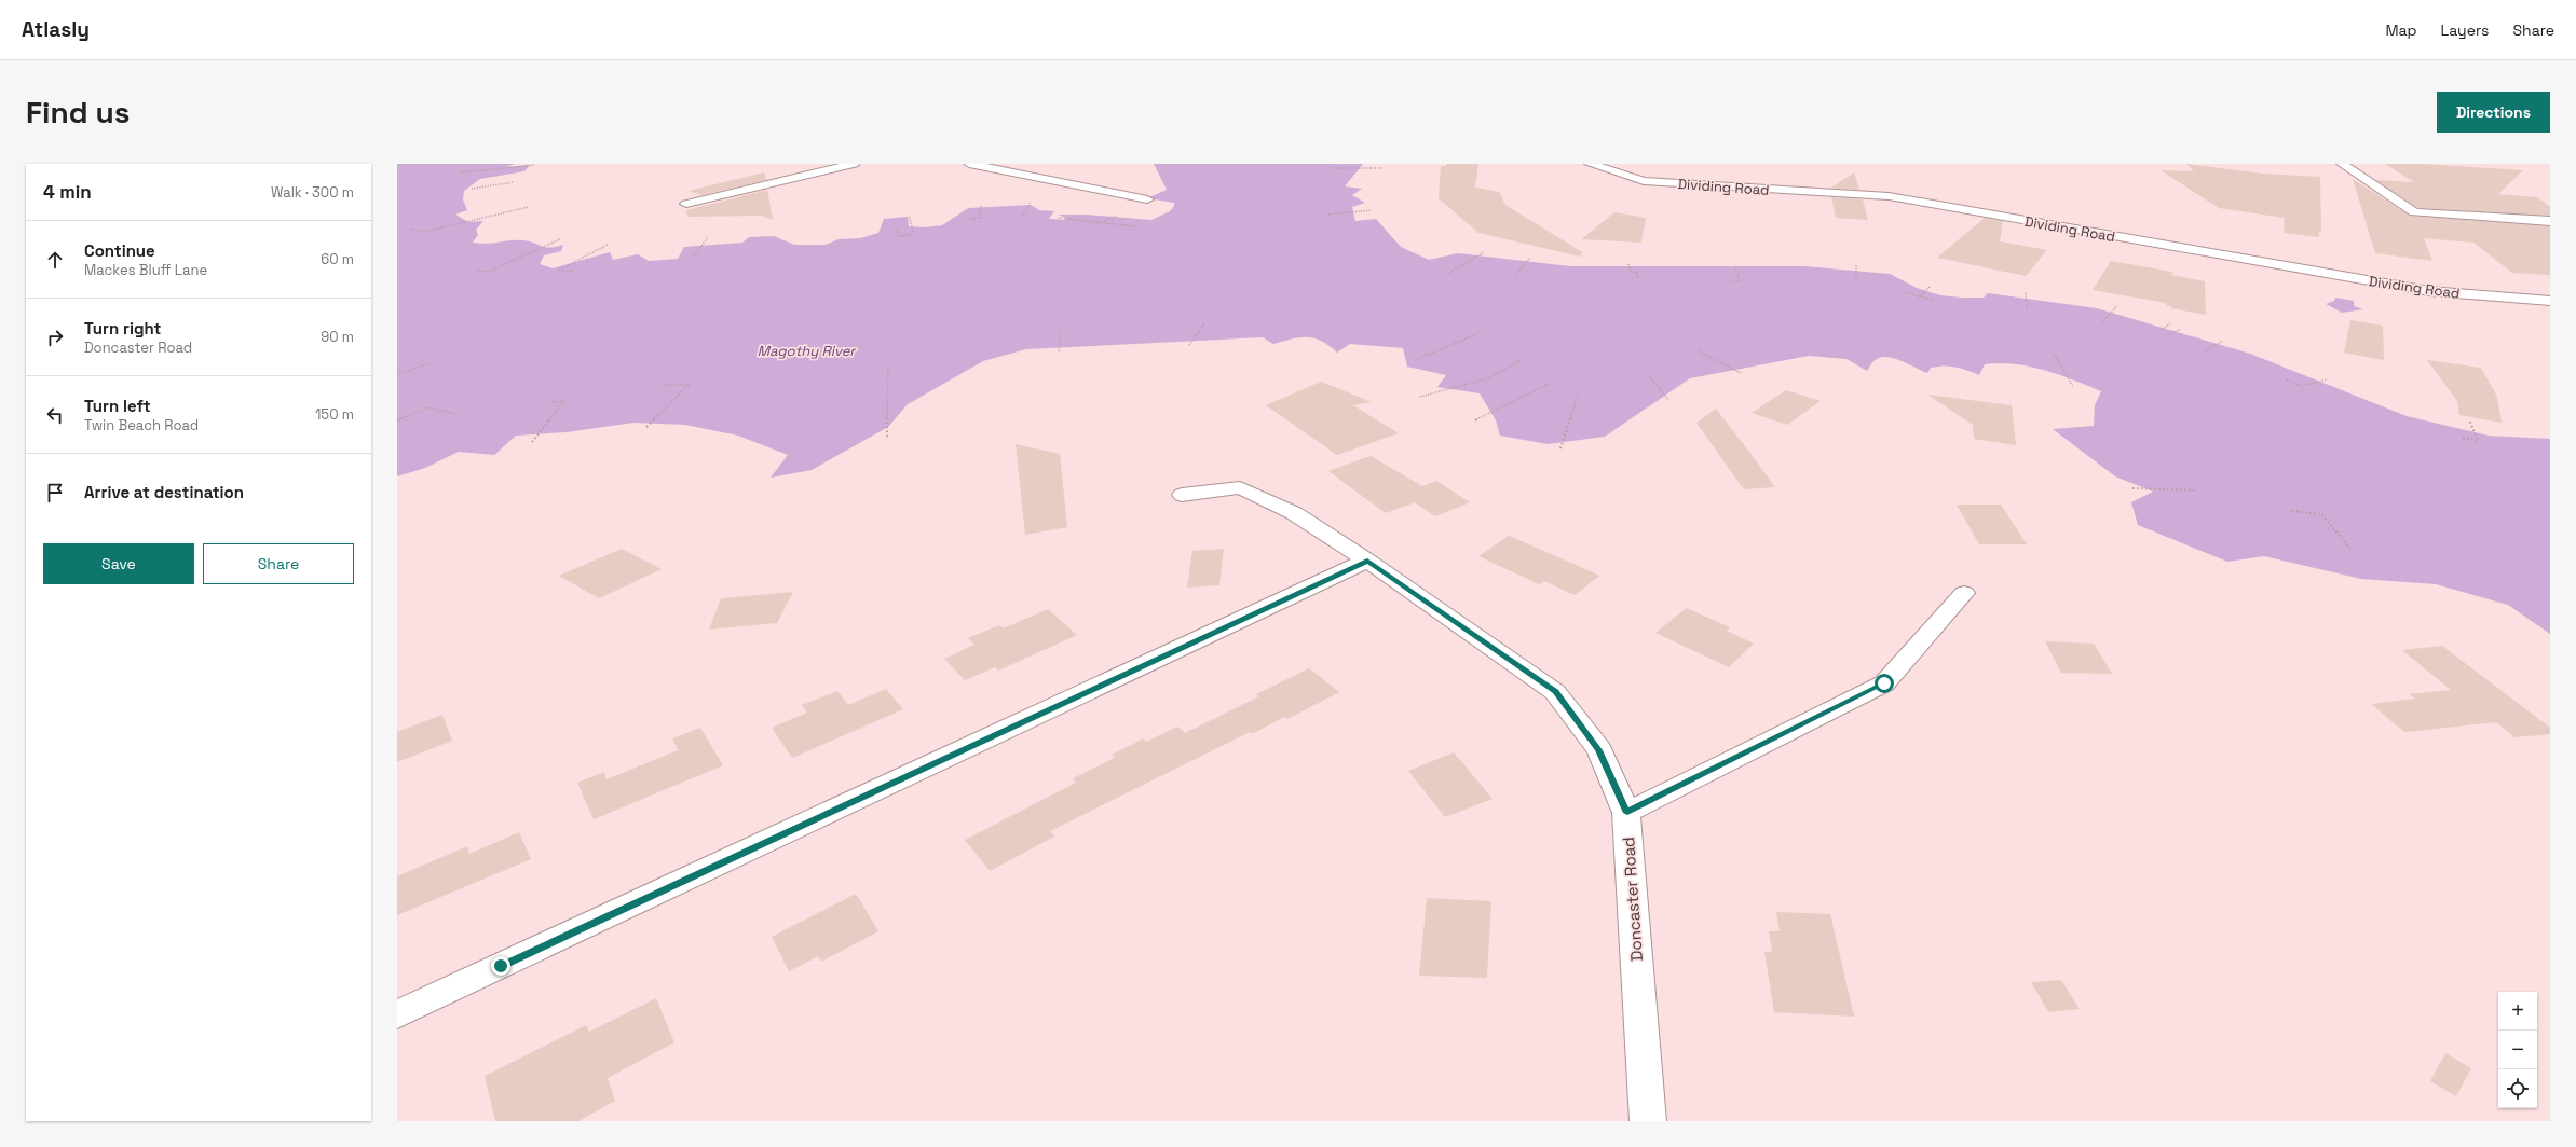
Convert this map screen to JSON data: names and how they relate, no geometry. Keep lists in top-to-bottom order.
{
  "streets": {
    "street": ["Dividing Road", "Doncaster Road"]
  },
  "water": ["Magothy River"],
  "page": {
    "header": "Atlasly",
    "nav": ["Map", "Layers", "Share"],
    "buttons": [
      "Directions",
      ["Save", "Share"]
    ],
    "title": "Find us",
    "heading": ["4 min", "Walk · 300 m"],
    "list": [
      ["Continue", "Mackes Bluff Lane", "60 m"],
      ["Turn right", "Doncaster Road", "90 m"],
      ["Turn left", "Twin Beach Road", "150 m"],
      "Arrive at destination"
    ],
    "map_buttons": ["+", "−"]
  }
}
